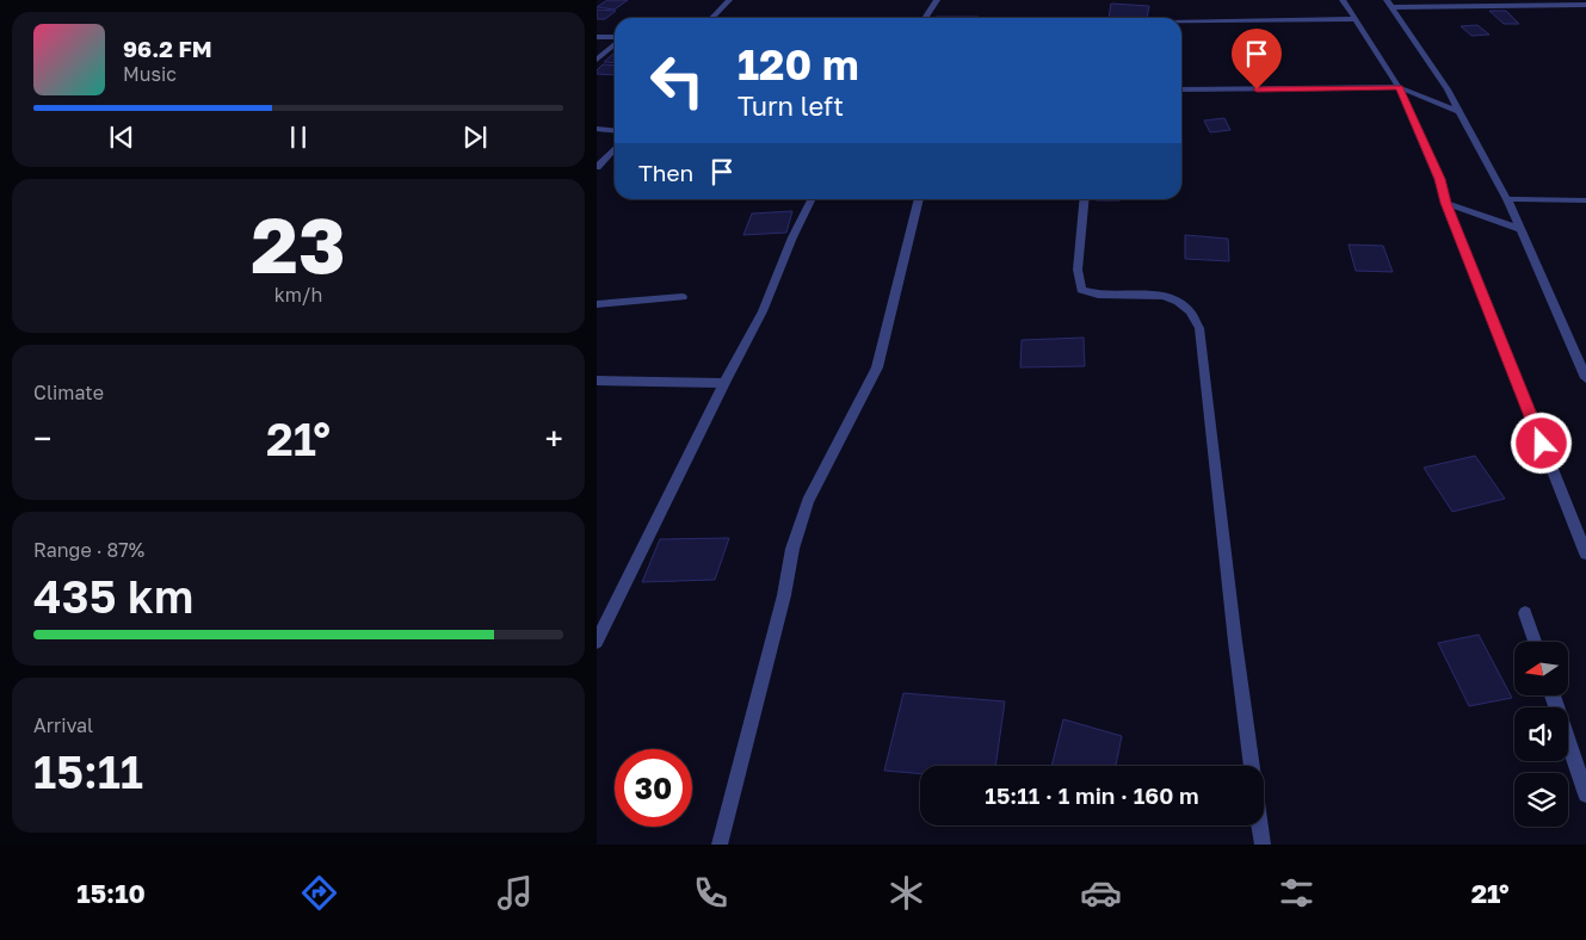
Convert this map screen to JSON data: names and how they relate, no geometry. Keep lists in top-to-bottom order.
{
  "north": "left",
  "page": {
    "turn": ["120 m", "Turn left"],
    "song": ["96.2 FM", "Music"],
    "then": "Then",
    "tile": [
      ["23", "km/h"],
      "Climate",
      ["Range · 87%", "435 km"],
      ["Arrival", "15:11"]
    ],
    "heat": ["−", "21°", "+"],
    "limit": "30",
    "trip": "15:11 · 1 min · 160 m",
    "tabs": ["15:10", "21°"]
  }
}
